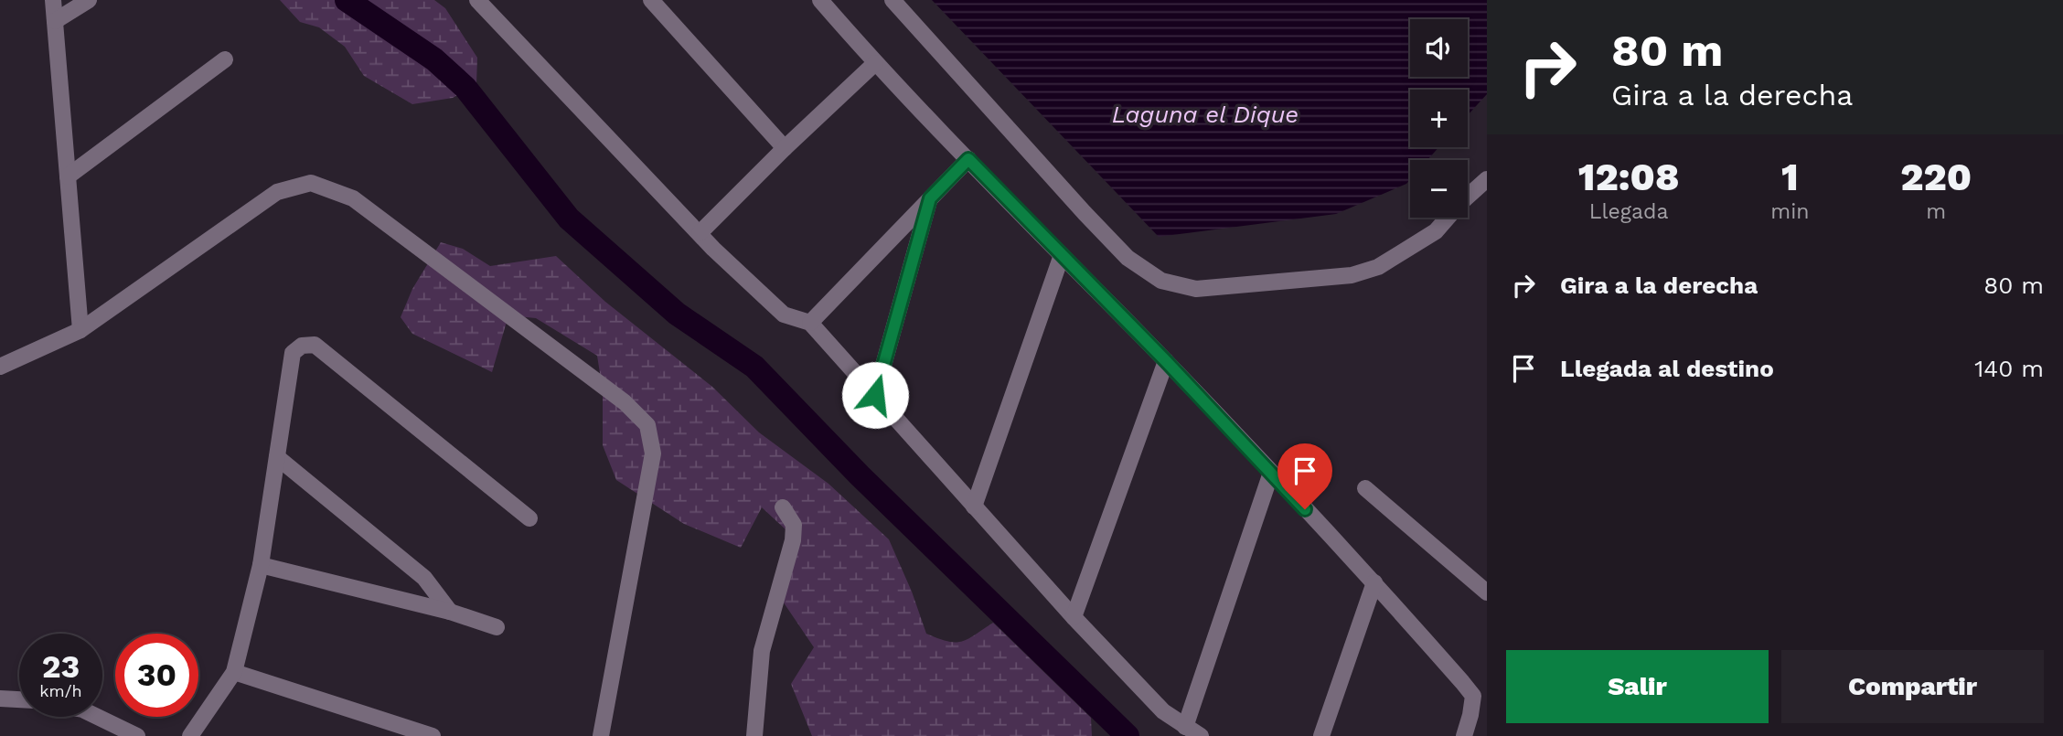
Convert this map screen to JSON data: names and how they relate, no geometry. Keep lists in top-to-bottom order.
{
  "water": ["Laguna el Dique"],
  "page": {
    "turn": ["80 m", "Gira a la derecha"],
    "map_buttons": ["+", "−"],
    "eta": [
      "12:08",
      "Llegada",
      "1",
      "min",
      "220",
      "m"
    ],
    "list": [
      {
        "name": "Gira a la derecha",
        "value": "80 m"
      },
      {
        "name": "Llegada al destino",
        "value": "140 m"
      }
    ],
    "speed": "23 km/h",
    "limit": "30",
    "buttons": ["Salir", "Compartir"]
  }
}
